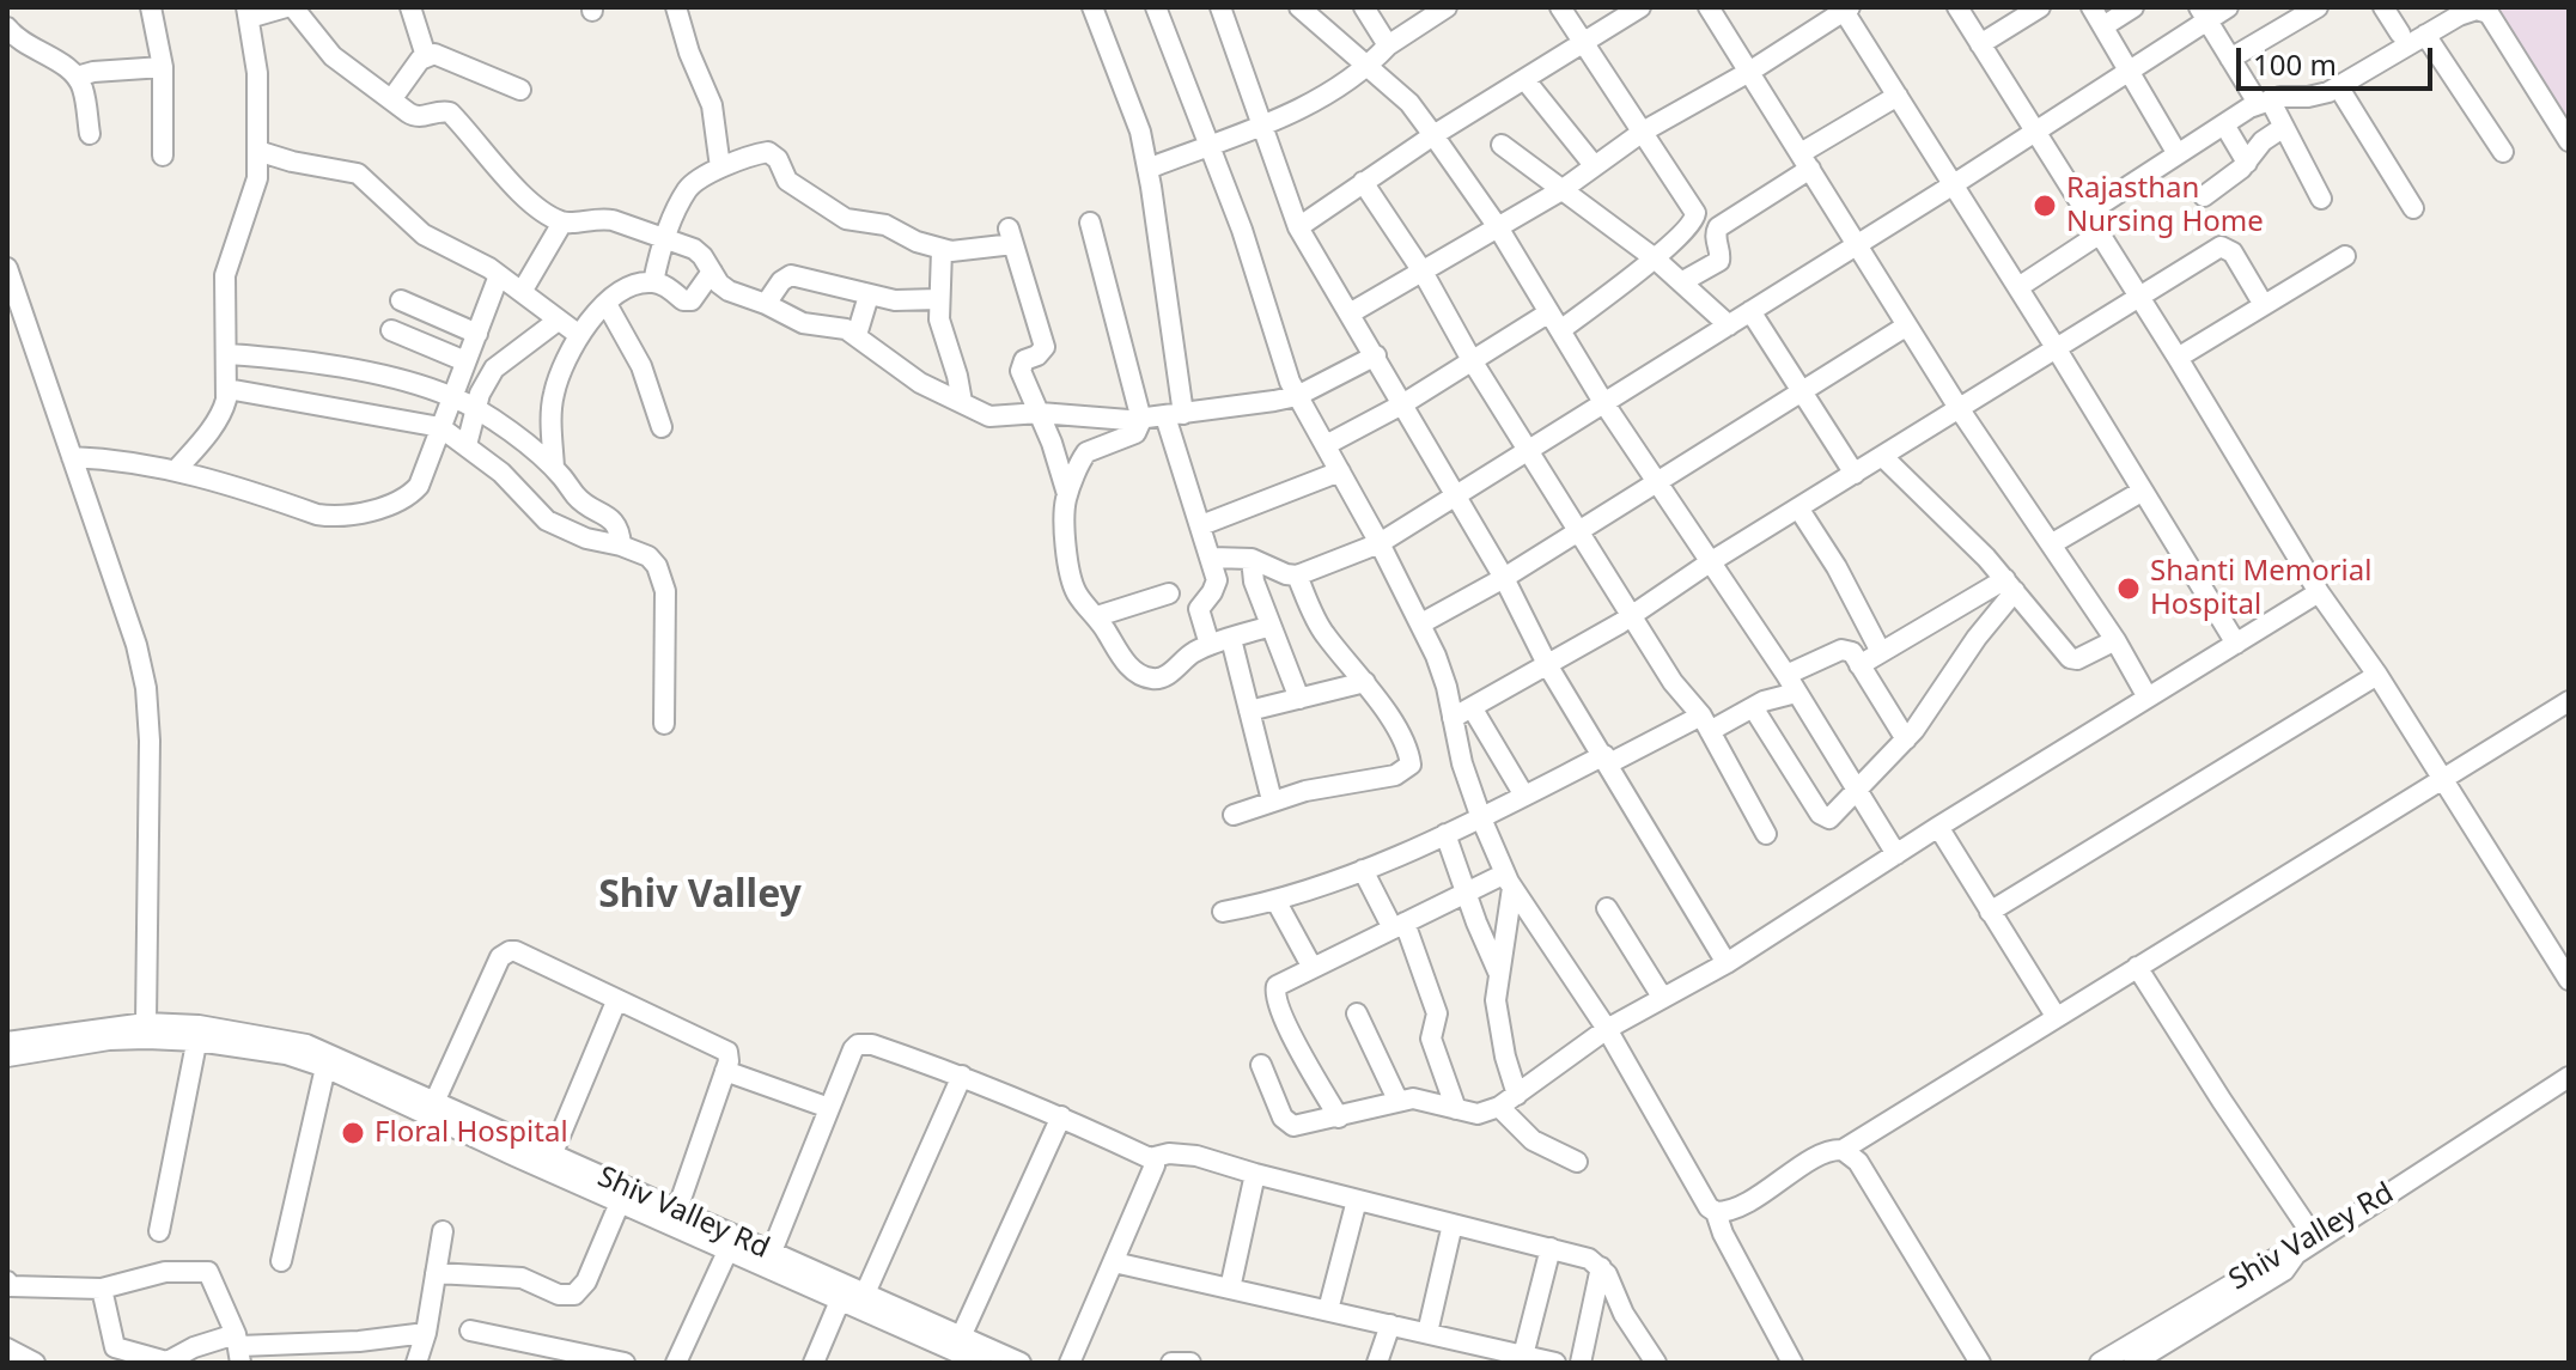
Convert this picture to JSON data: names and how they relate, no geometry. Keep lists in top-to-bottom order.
{
  "streets": {
    "street": ["Shiv Valley Rd"]
  },
  "districts": ["Shiv Valley"],
  "places": ["Rajasthan Nursing Home", "Shanti Memorial Hospital", "Floral Hospital"],
  "scale_bar": "100 m"
}
